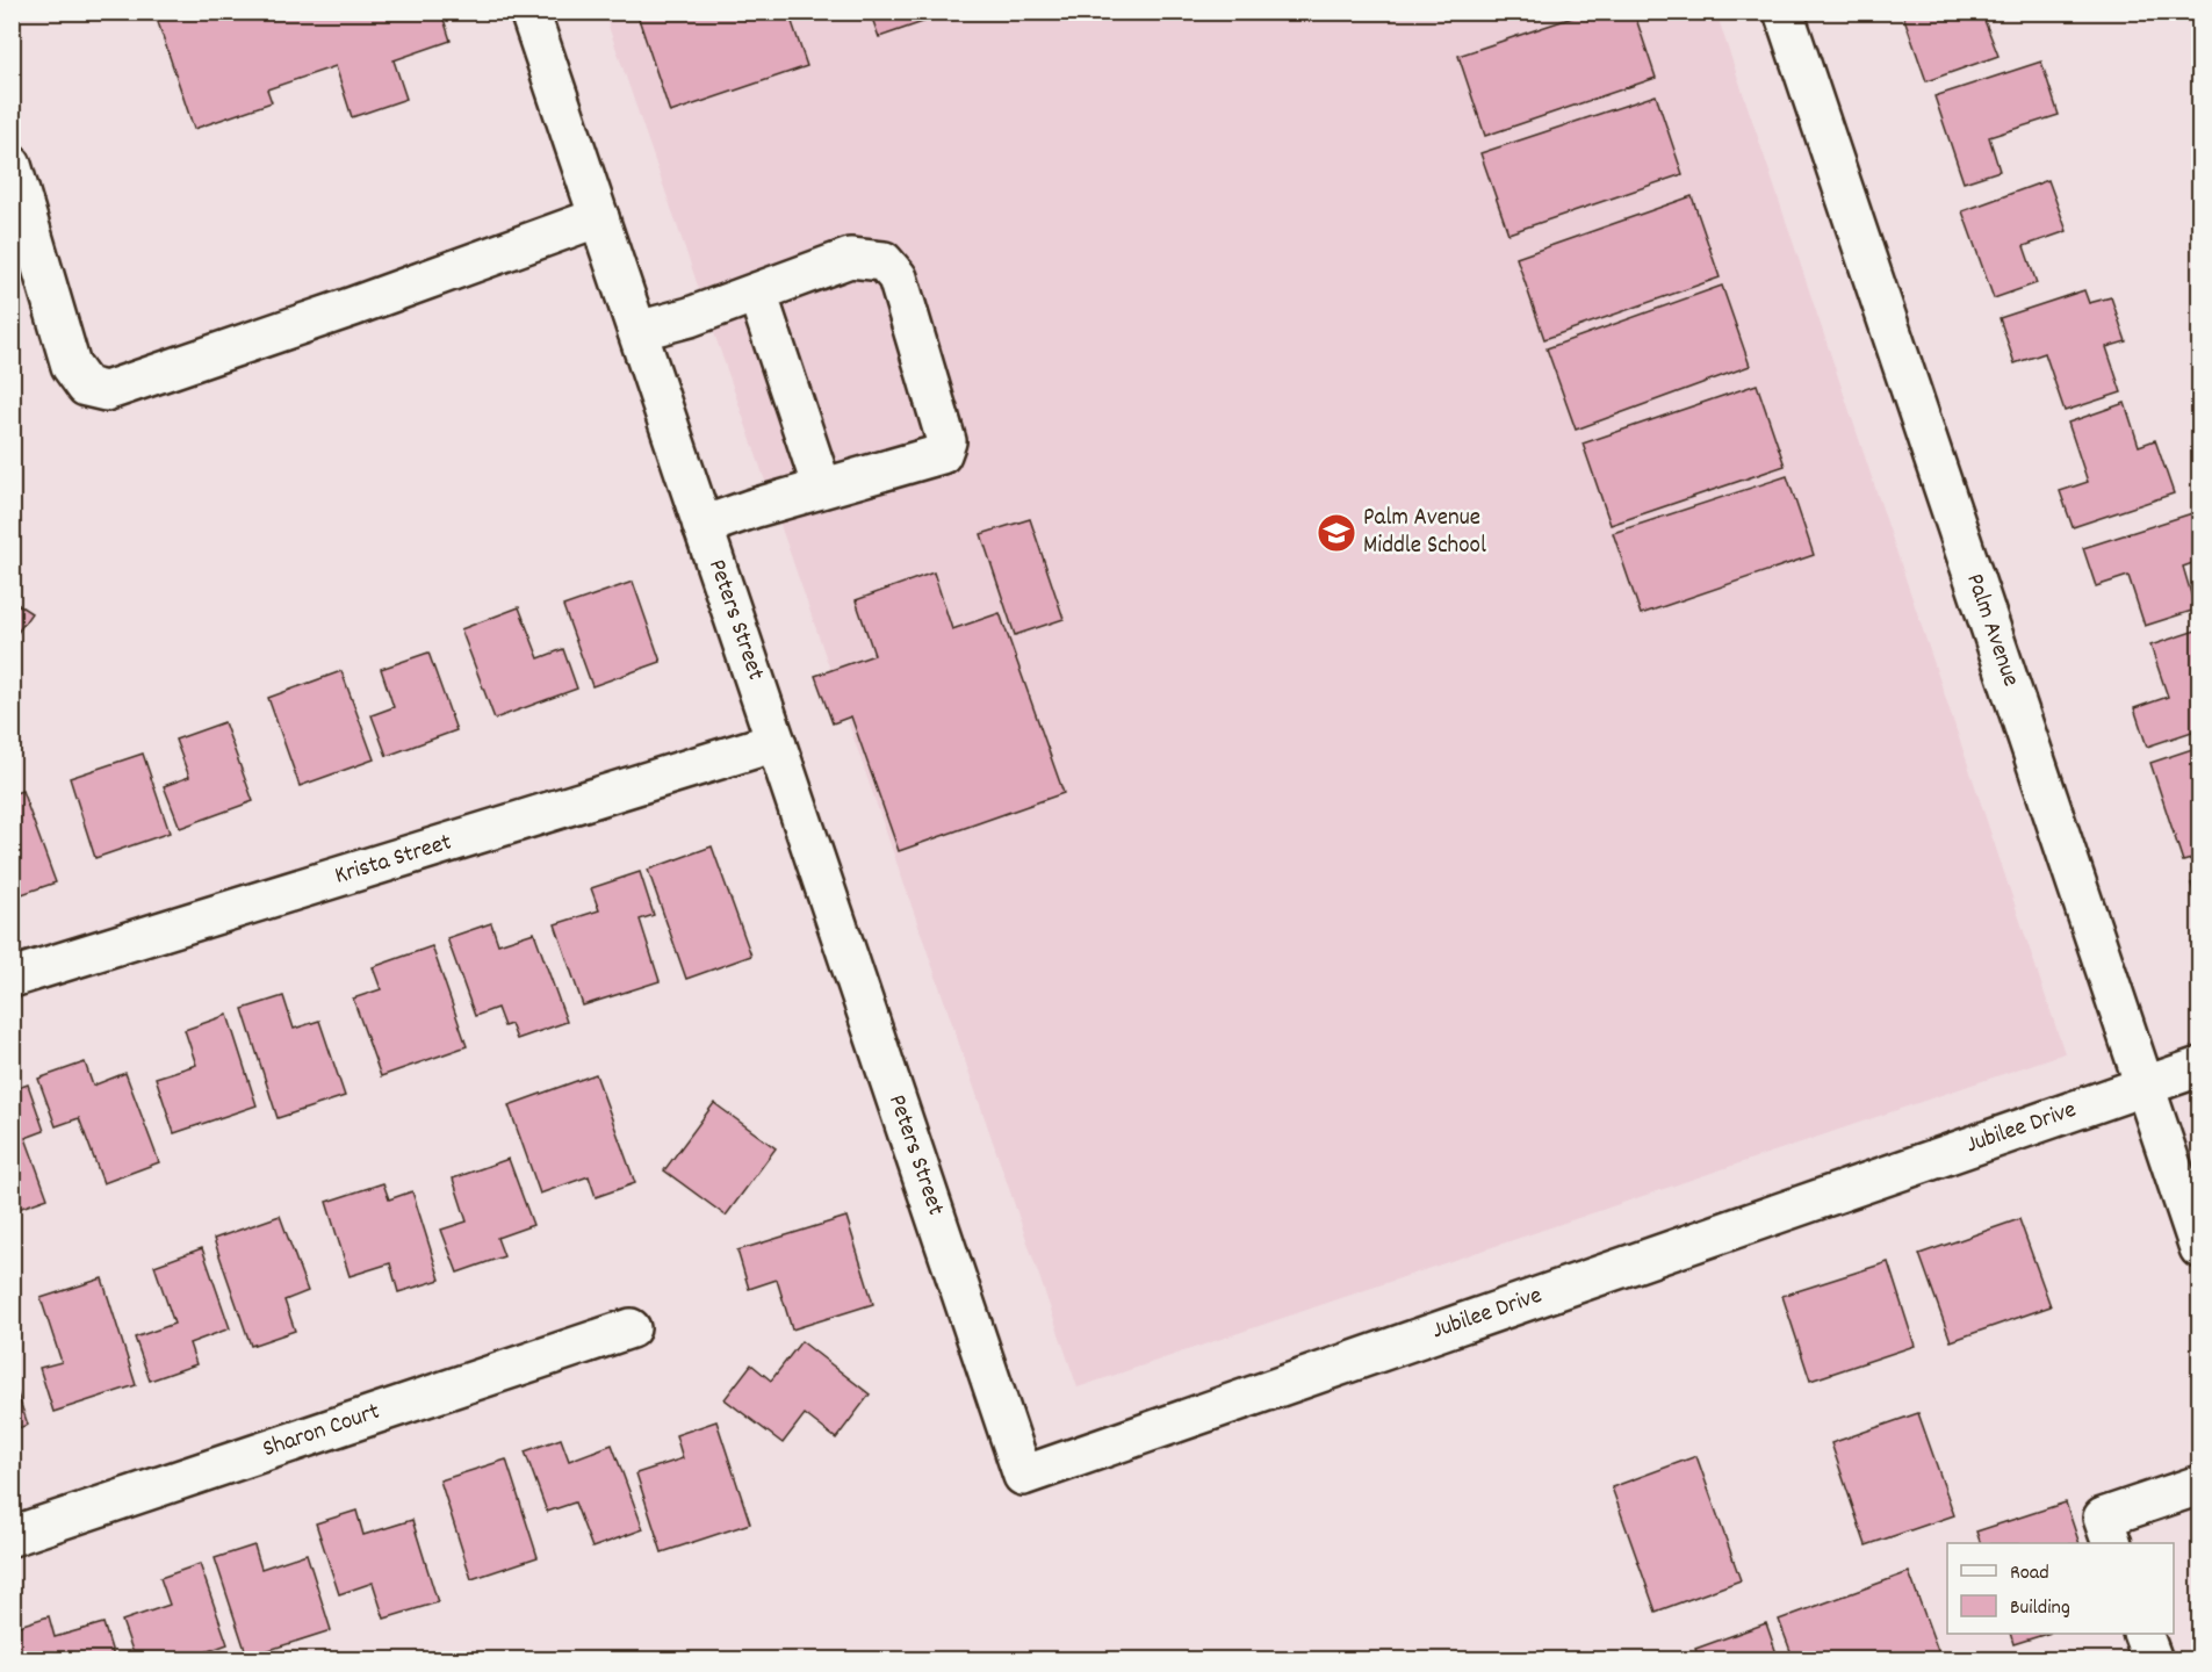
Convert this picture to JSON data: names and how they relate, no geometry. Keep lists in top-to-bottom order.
{
  "streets": {
    "street": [
      "Peters Street",
      "Palm Avenue",
      "Krista Street",
      "Jubilee Drive",
      "Sharon Court"
    ]
  },
  "crossings": [
    ["Peters Street", "Krista Street"],
    ["Peters Street", "Jubilee Drive"],
    ["Palm Avenue", "Jubilee Drive"]
  ],
  "places": {
    "school or university": ["Palm Avenue Middle School"]
  },
  "legend": ["Road", "Building"]
}
